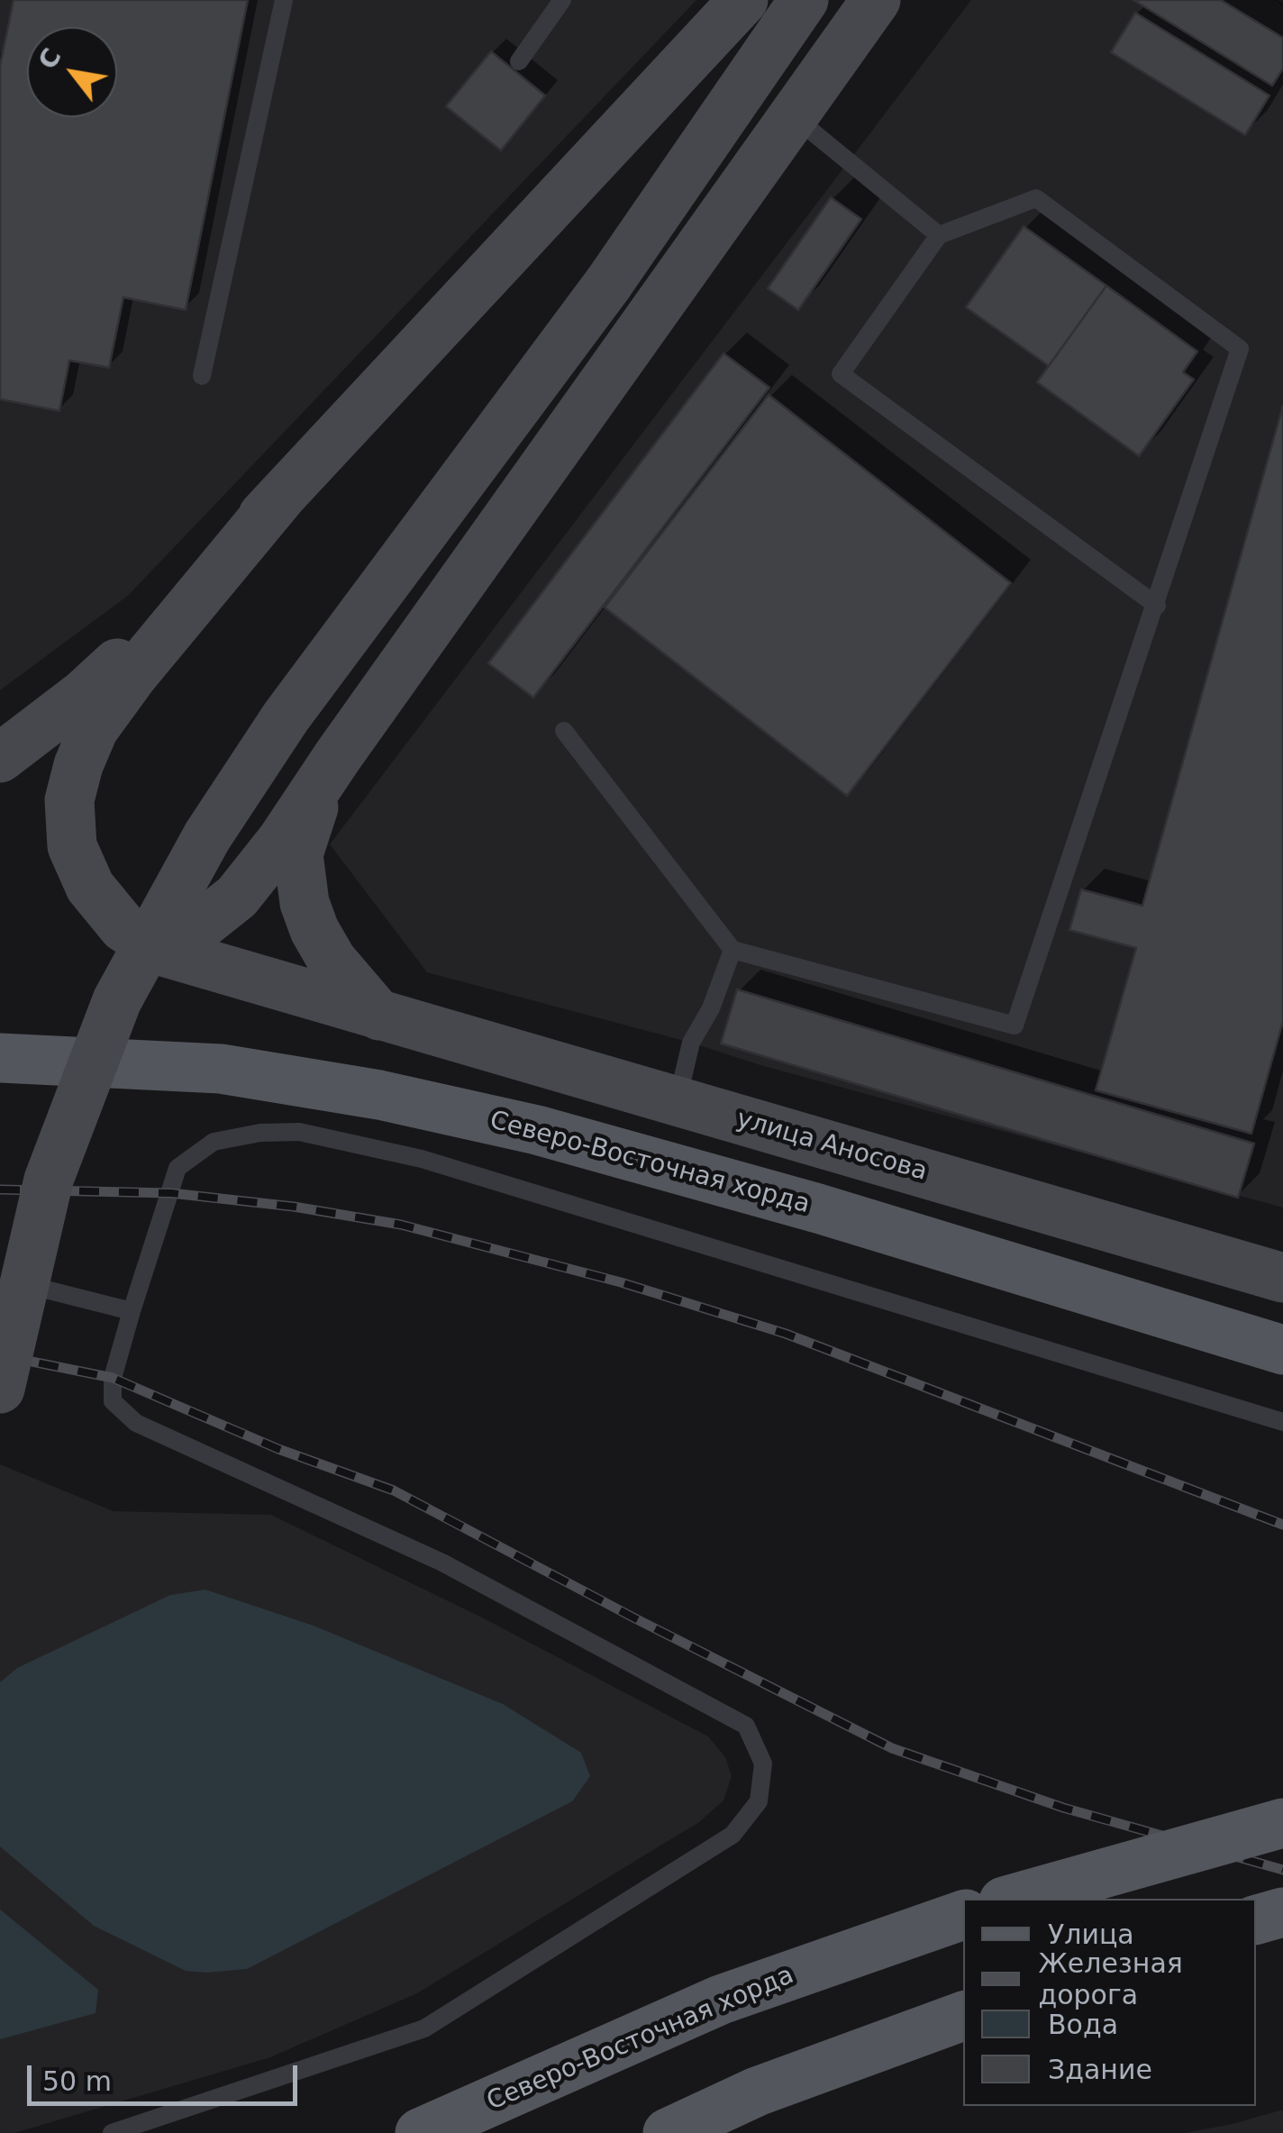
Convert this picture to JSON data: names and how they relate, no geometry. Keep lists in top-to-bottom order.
{
  "streets": {
    "main road": ["Северо-Восточная хорда"],
    "street": ["улица Аносова"]
  },
  "legend": [
    "Улица",
    "Железная дорога",
    "Вода",
    "Здание"
  ],
  "scale_bar": "50 m",
  "north": "top left"
}
